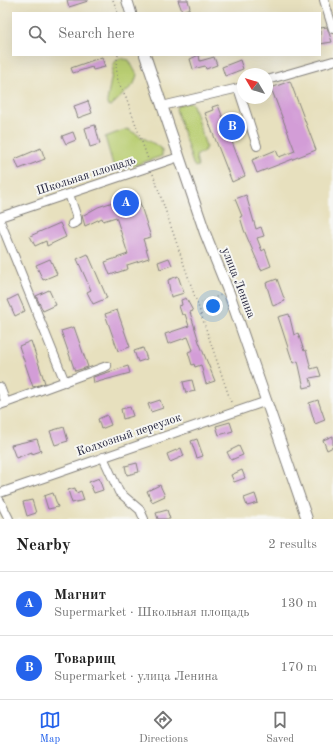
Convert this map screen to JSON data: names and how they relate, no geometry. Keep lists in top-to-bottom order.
{
  "streets": {
    "main road": ["улица Ленина"],
    "street": ["Школьная площадь", "Колхозный переулок"]
  },
  "crossings": [
    ["Школьная площадь", "улица Ленина"],
    ["улица Ленина", "Колхозный переулок"]
  ],
  "north": "top left",
  "page": {
    "search": "Search here",
    "pins": ["B", "A"],
    "heading": ["Nearby", "2 results"],
    "list": [
      {
        "mark": "A",
        "name": "Магнит",
        "note": "Supermarket · Школьная площадь",
        "value": "130 m"
      },
      {
        "mark": "B",
        "name": "Товарищ",
        "note": "Supermarket · улица Ленина",
        "value": "170 m"
      }
    ],
    "nav": ["Map", "Directions", "Saved"]
  }
}
